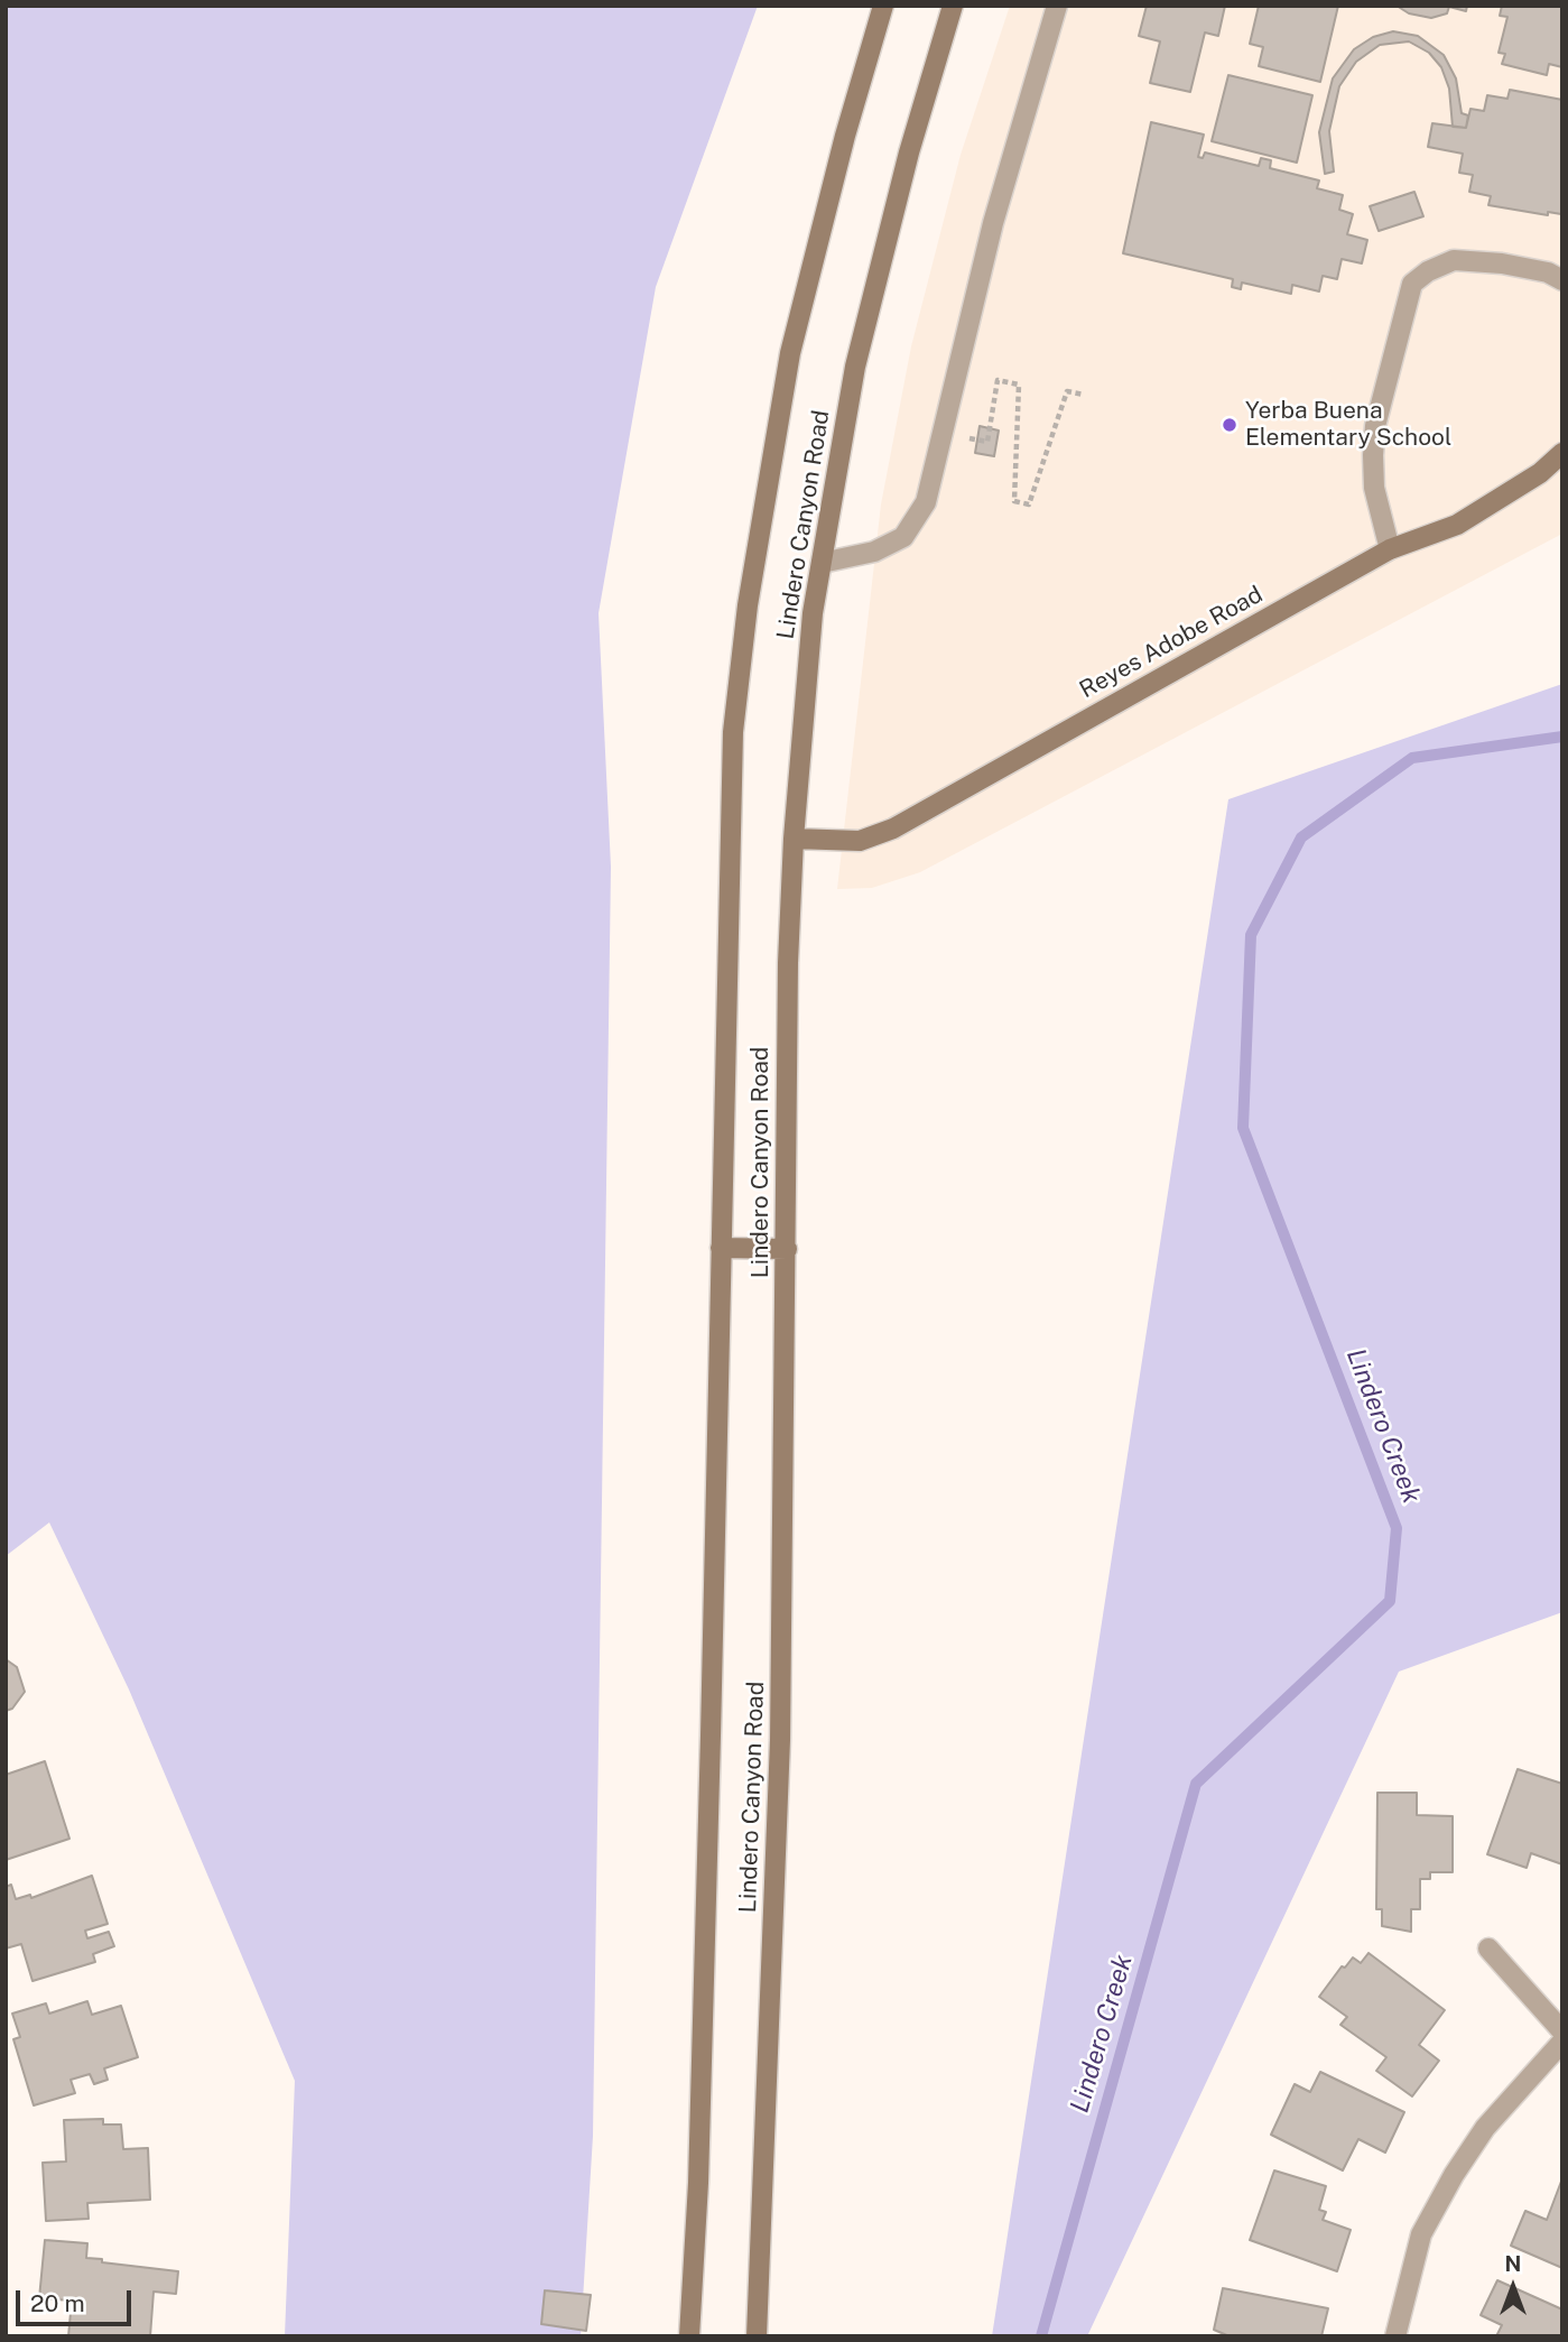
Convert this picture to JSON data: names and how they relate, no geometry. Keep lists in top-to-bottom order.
{
  "streets": {
    "main road": ["Lindero Canyon Road", "Reyes Adobe Road"]
  },
  "crossings": [
    ["Lindero Canyon Road", "Reyes Adobe Road"]
  ],
  "water": ["Lindero Creek"],
  "places": ["Yerba Buena Elementary School"],
  "scale_bar": "20 m",
  "north": "top"
}
